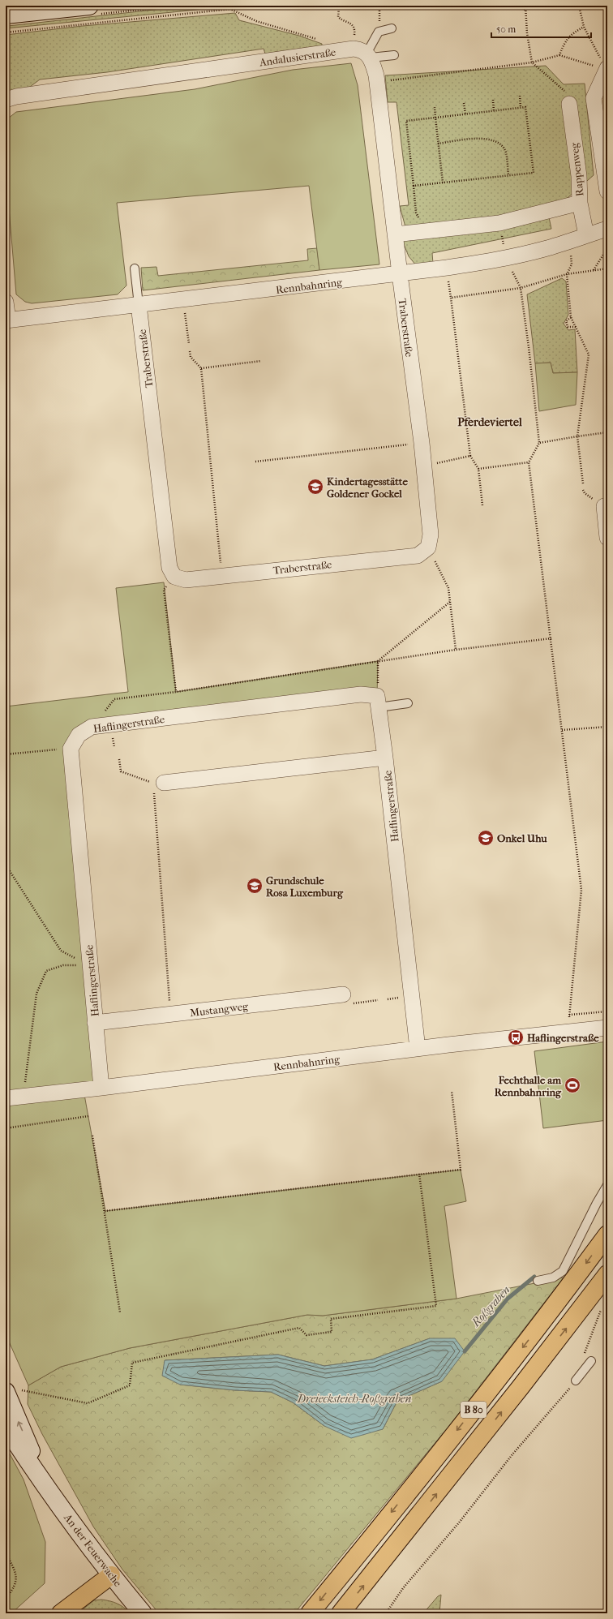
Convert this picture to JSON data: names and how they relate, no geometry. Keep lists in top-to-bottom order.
{
  "streets": {
    "highway": ["B 80"],
    "street": [
      "Andalusierstraße",
      "Rappenweg",
      "Rennbahnring",
      "Traberstraße",
      "Haflingerstraße",
      "Mustangweg",
      "An der Feuerwache"
    ]
  },
  "crossings": [
    ["Rappenweg", "Rennbahnring"],
    ["Rennbahnring", "Traberstraße"],
    ["Rennbahnring", "Haflingerstraße"],
    ["Haflingerstraße", "Mustangweg"]
  ],
  "districts": ["Pferdeviertel"],
  "water": ["Roßgraben", "Dreiecksteich-Roßgraben"],
  "places": {
    "school or university": ["Kindertagesstätte Goldener Gockel", "Onkel Uhu", "Grundschule Rosa Luxemburg"],
    "bus stop": ["Haflingerstraße"],
    "sports": ["Fechthalle am Rennbahnring"]
  },
  "scale_bar": "50 m"
}
